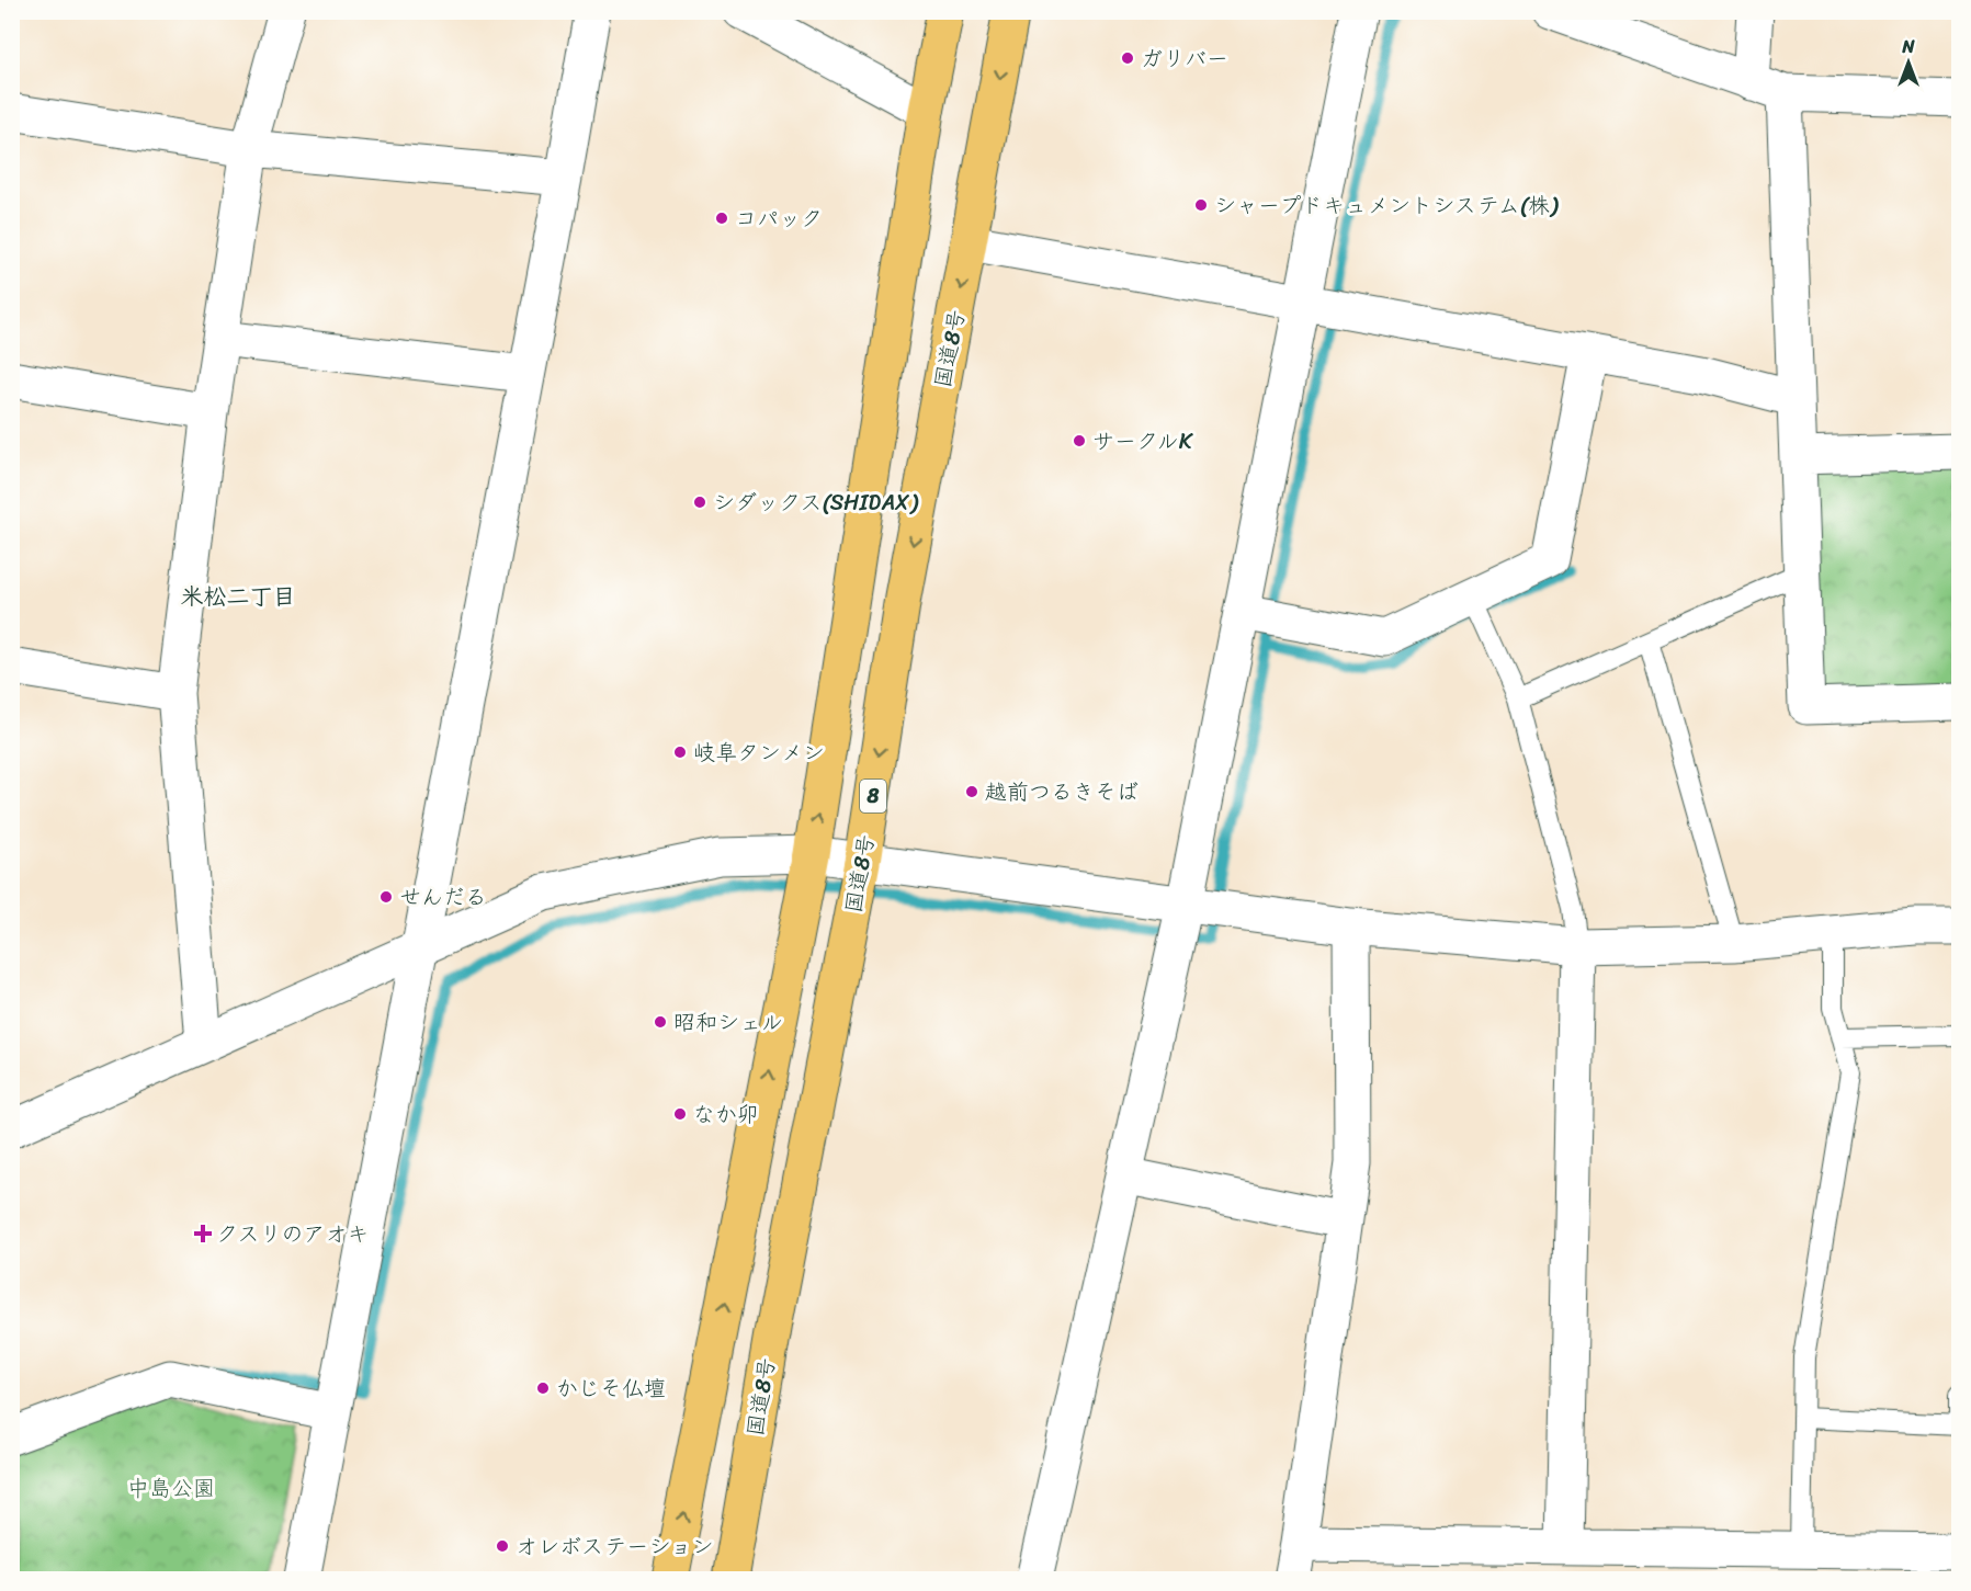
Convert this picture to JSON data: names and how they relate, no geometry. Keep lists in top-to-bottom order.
{
  "streets": {
    "highway": ["国道8号", "8"]
  },
  "districts": ["米松二丁目"],
  "parks": ["中島公園"],
  "places": {
    "other": [
      "ガリバー",
      "シャープドキュメントシステム(株)",
      "コパック",
      "サークルK",
      "シダックス(SHIDAX)",
      "岐阜タンメン",
      "越前つるきそば",
      "せんだる",
      "昭和シェル",
      "なか卯",
      "かじそ仏壇",
      "オレボステーション"
    ],
    "health": ["クスリのアオキ"]
  },
  "north": "top"
}
